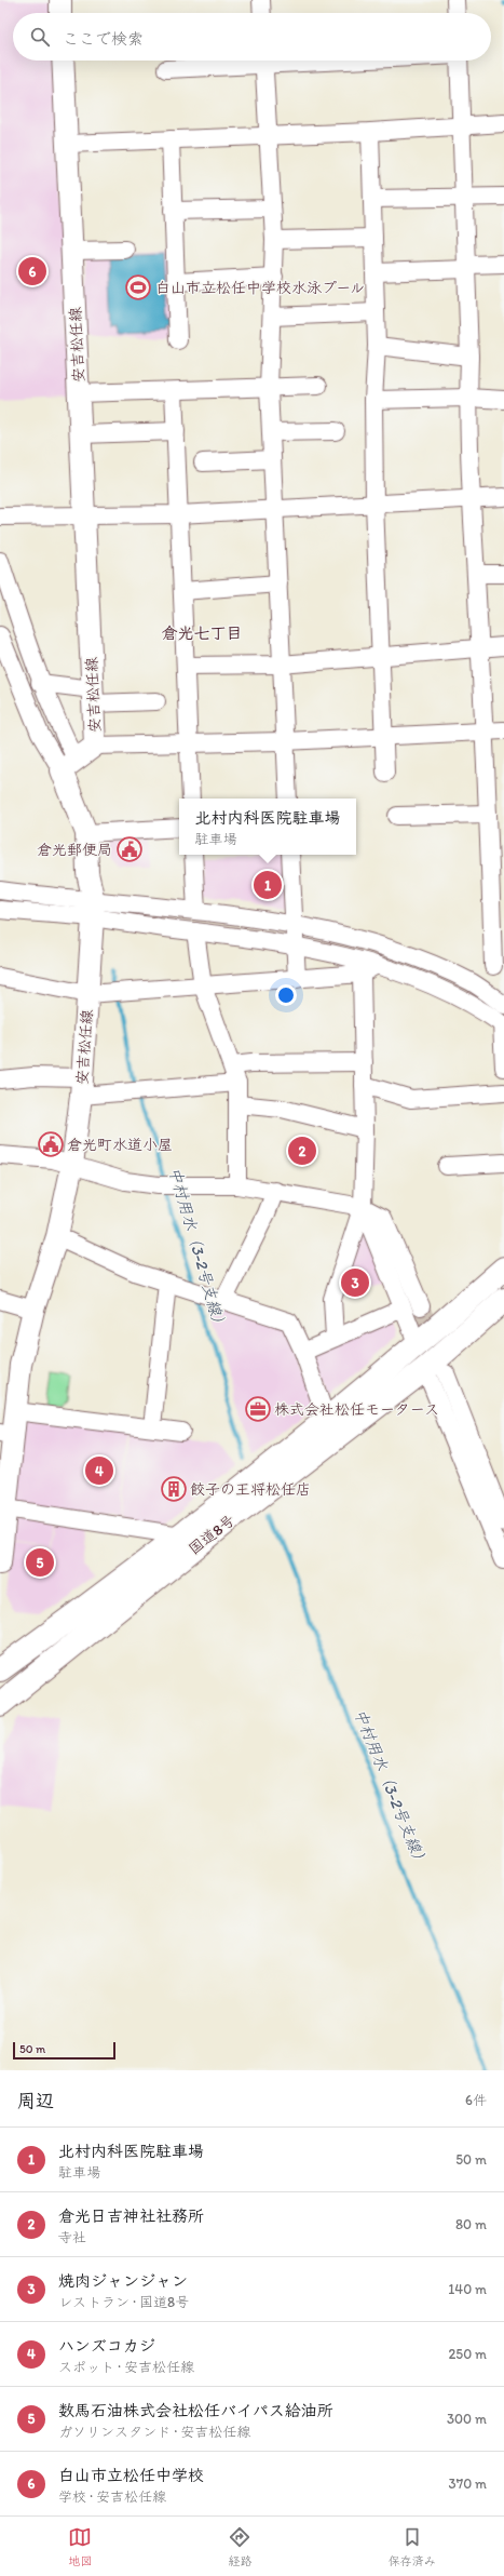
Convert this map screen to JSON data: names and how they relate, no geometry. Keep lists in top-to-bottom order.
{
  "streets": {
    "highway": ["国道8号"],
    "main road": ["安吉松任線"]
  },
  "districts": ["倉光七丁目"],
  "water": ["中村用水（3-2号支線）"],
  "places": {
    "sports": ["白山市立松任中学校水泳プール"],
    "public building": ["倉光郵便局", "倉光町水道小屋"],
    "office": ["株式会社松任モータース"],
    "building": ["餃子の王将松任店"]
  },
  "scale_bar": "50 m",
  "page": {
    "search": "ここで検索",
    "pins": [
      "6",
      "1",
      "2",
      "3",
      "4",
      "5"
    ],
    "popup": ["北村内科医院駐車場", "駐車場"],
    "scale": "50 m",
    "heading": ["周辺", "6件"],
    "list": [
      {
        "mark": "1",
        "name": "北村内科医院駐車場",
        "note": "駐車場",
        "value": "50 m"
      },
      {
        "mark": "2",
        "name": "倉光日吉神社社務所",
        "note": "寺社",
        "value": "80 m"
      },
      {
        "mark": "3",
        "name": "焼肉ジャンジャン",
        "note": "レストラン · 国道8号",
        "value": "140 m"
      },
      {
        "mark": "4",
        "name": "ハンズコカジ",
        "note": "スポット · 安吉松任線",
        "value": "250 m"
      },
      {
        "mark": "5",
        "name": "数馬石油株式会社松任バイパス給油所",
        "note": "ガソリンスタンド · 安吉松任線",
        "value": "300 m"
      },
      {
        "mark": "6",
        "name": "白山市立松任中学校",
        "note": "学校 · 安吉松任線",
        "value": "370 m"
      }
    ],
    "nav": ["地図", "経路", "保存済み"]
  }
}
